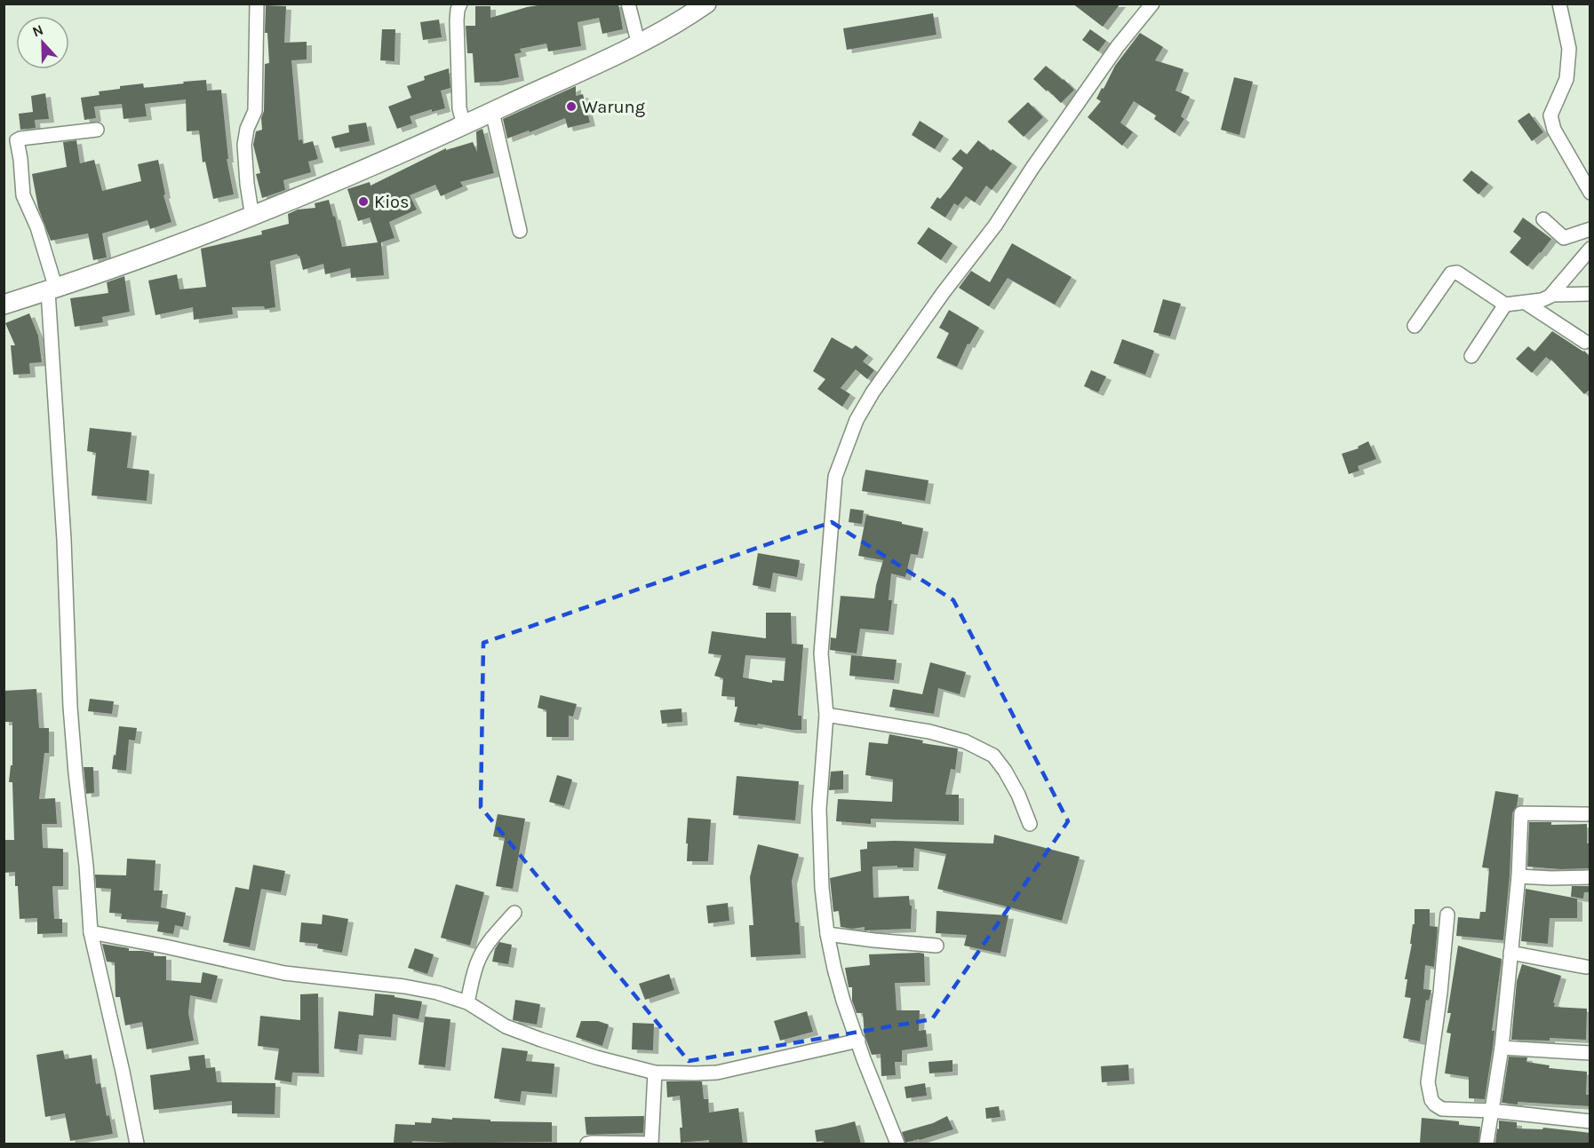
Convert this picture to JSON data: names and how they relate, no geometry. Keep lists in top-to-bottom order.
{
  "places": ["Warung", "Kios"],
  "north": "top"
}
